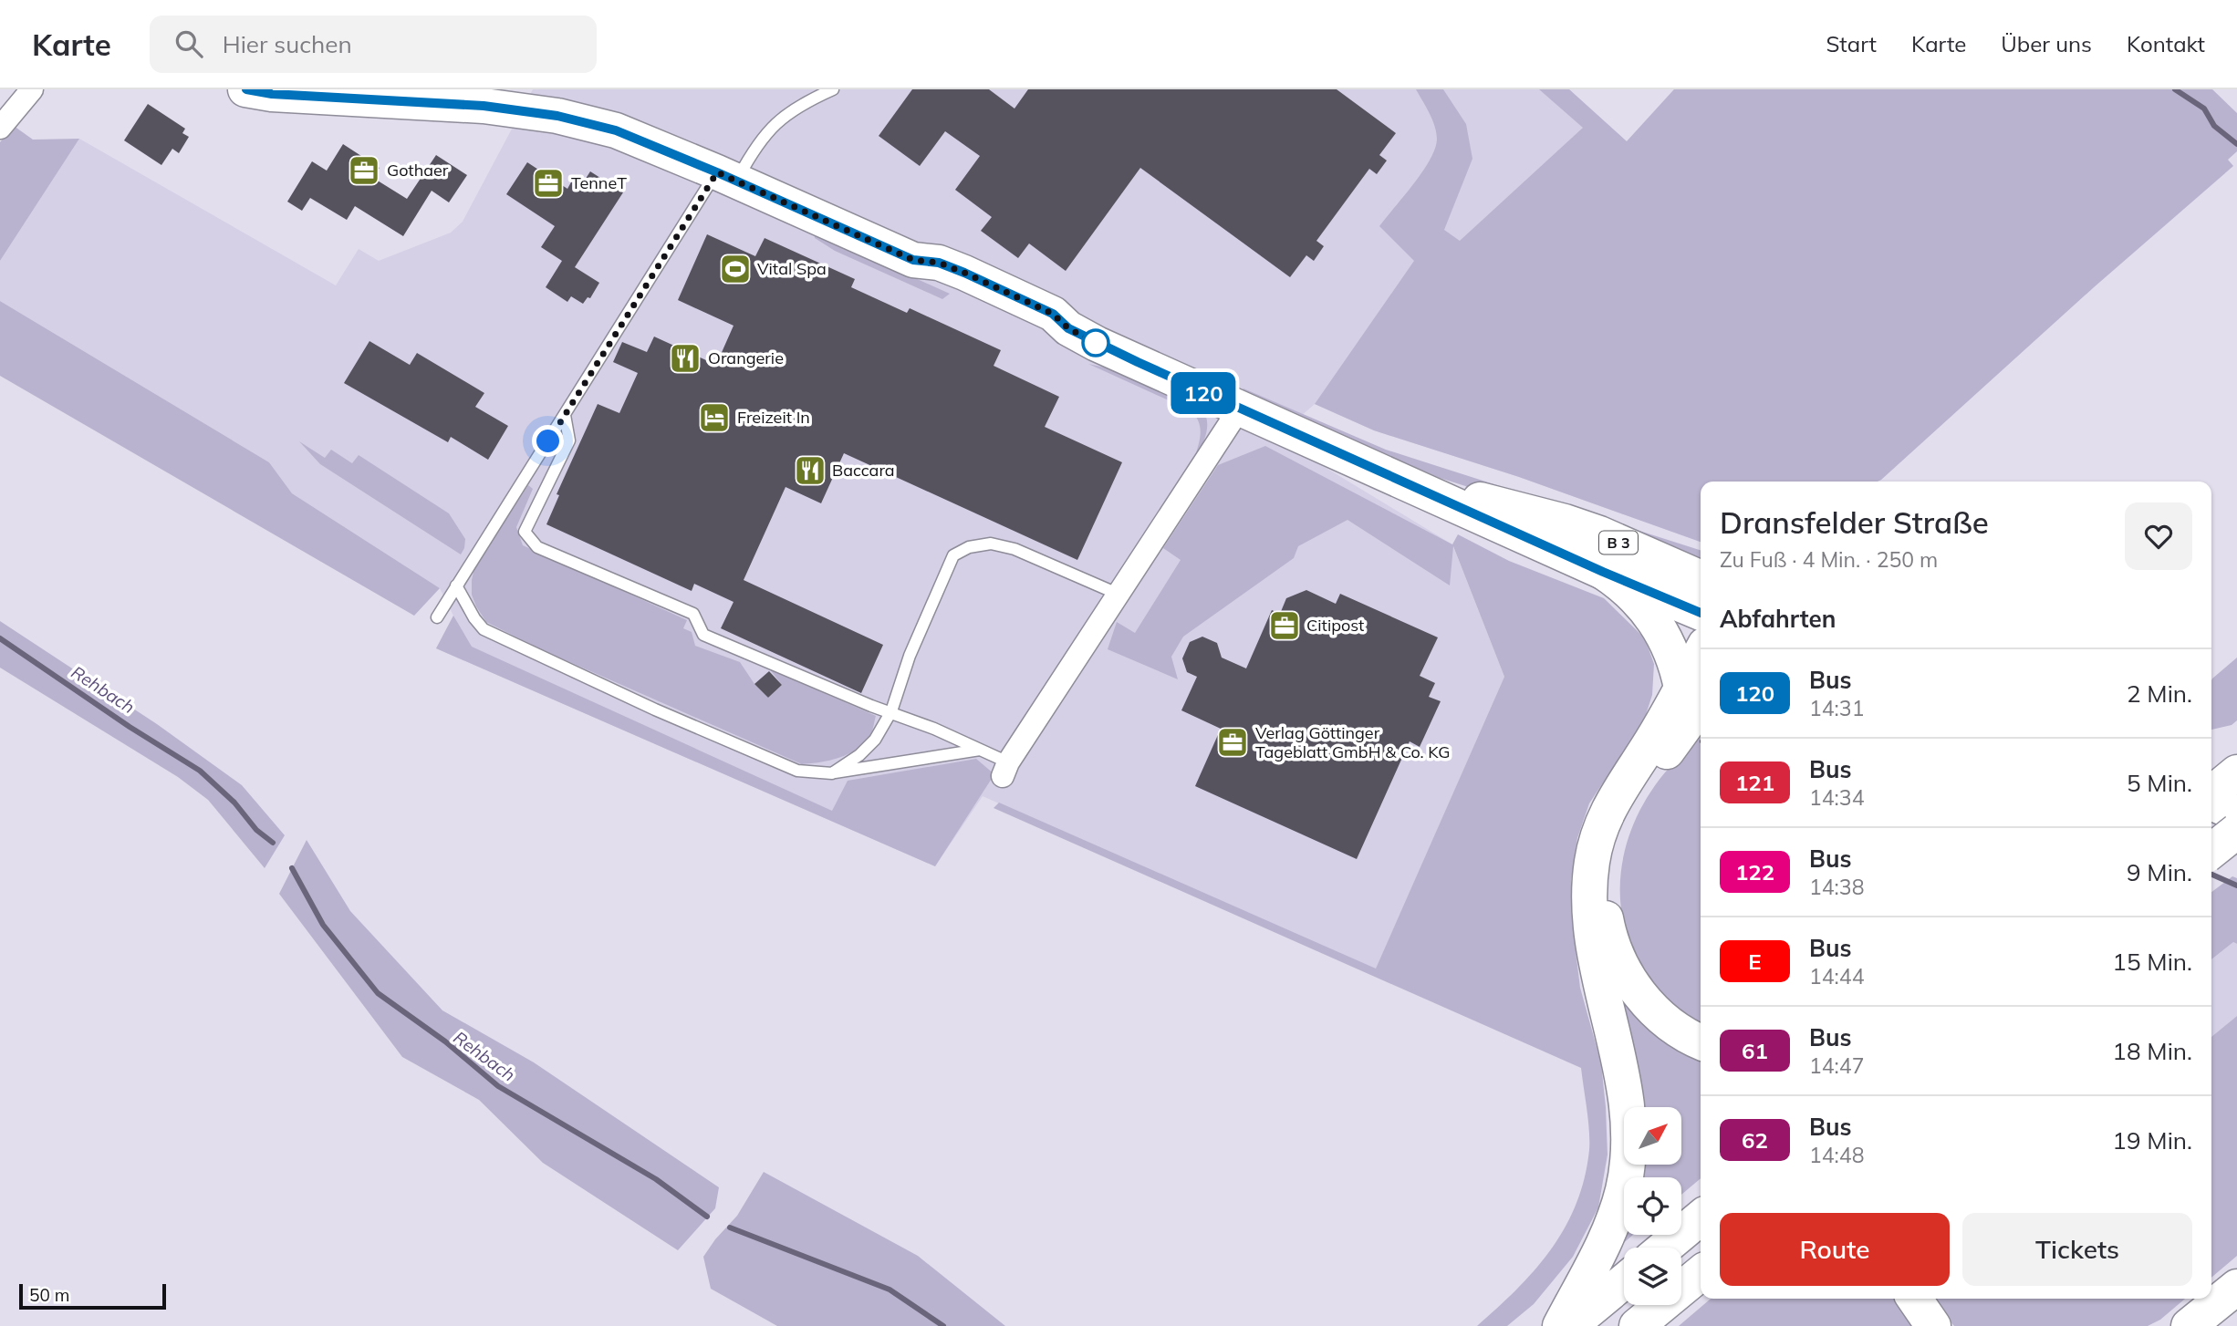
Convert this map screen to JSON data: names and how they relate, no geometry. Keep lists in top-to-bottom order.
{
  "streets": {
    "main road": ["B 3"]
  },
  "water": ["Rehbach"],
  "places": {
    "office": [
      "Gothaer",
      "TenneT",
      "Citipost",
      "Verlag Göttinger Tageblatt GmbH & Co. KG"
    ],
    "sports": ["Vital Spa"],
    "restaurant": ["Orangerie", "Baccara"],
    "hotel": ["Freizeit In"]
  },
  "lines": ["bus line 120"],
  "scale_bar": "50 m",
  "north": "top right",
  "page": {
    "header": "Karte",
    "search": "Hier suchen",
    "nav": [
      "Start",
      "Karte",
      "Über uns",
      "Kontakt"
    ],
    "on_map": "120",
    "heading": [
      ["Dransfelder Straße", "Zu Fuß · 4 Min. · 250 m"],
      "Abfahrten"
    ],
    "list": [
      {
        "mark": "120",
        "name": "Bus",
        "note": "14:31",
        "value": "2 Min."
      },
      {
        "mark": "121",
        "name": "Bus",
        "note": "14:34",
        "value": "5 Min."
      },
      {
        "mark": "122",
        "name": "Bus",
        "note": "14:38",
        "value": "9 Min."
      },
      {
        "mark": "E",
        "name": "Bus",
        "note": "14:44",
        "value": "15 Min."
      },
      {
        "mark": "61",
        "name": "Bus",
        "note": "14:47",
        "value": "18 Min."
      },
      {
        "mark": "62",
        "name": "Bus",
        "note": "14:48",
        "value": "19 Min."
      }
    ],
    "buttons": ["Route", "Tickets"],
    "scale": "50 m"
  }
}
